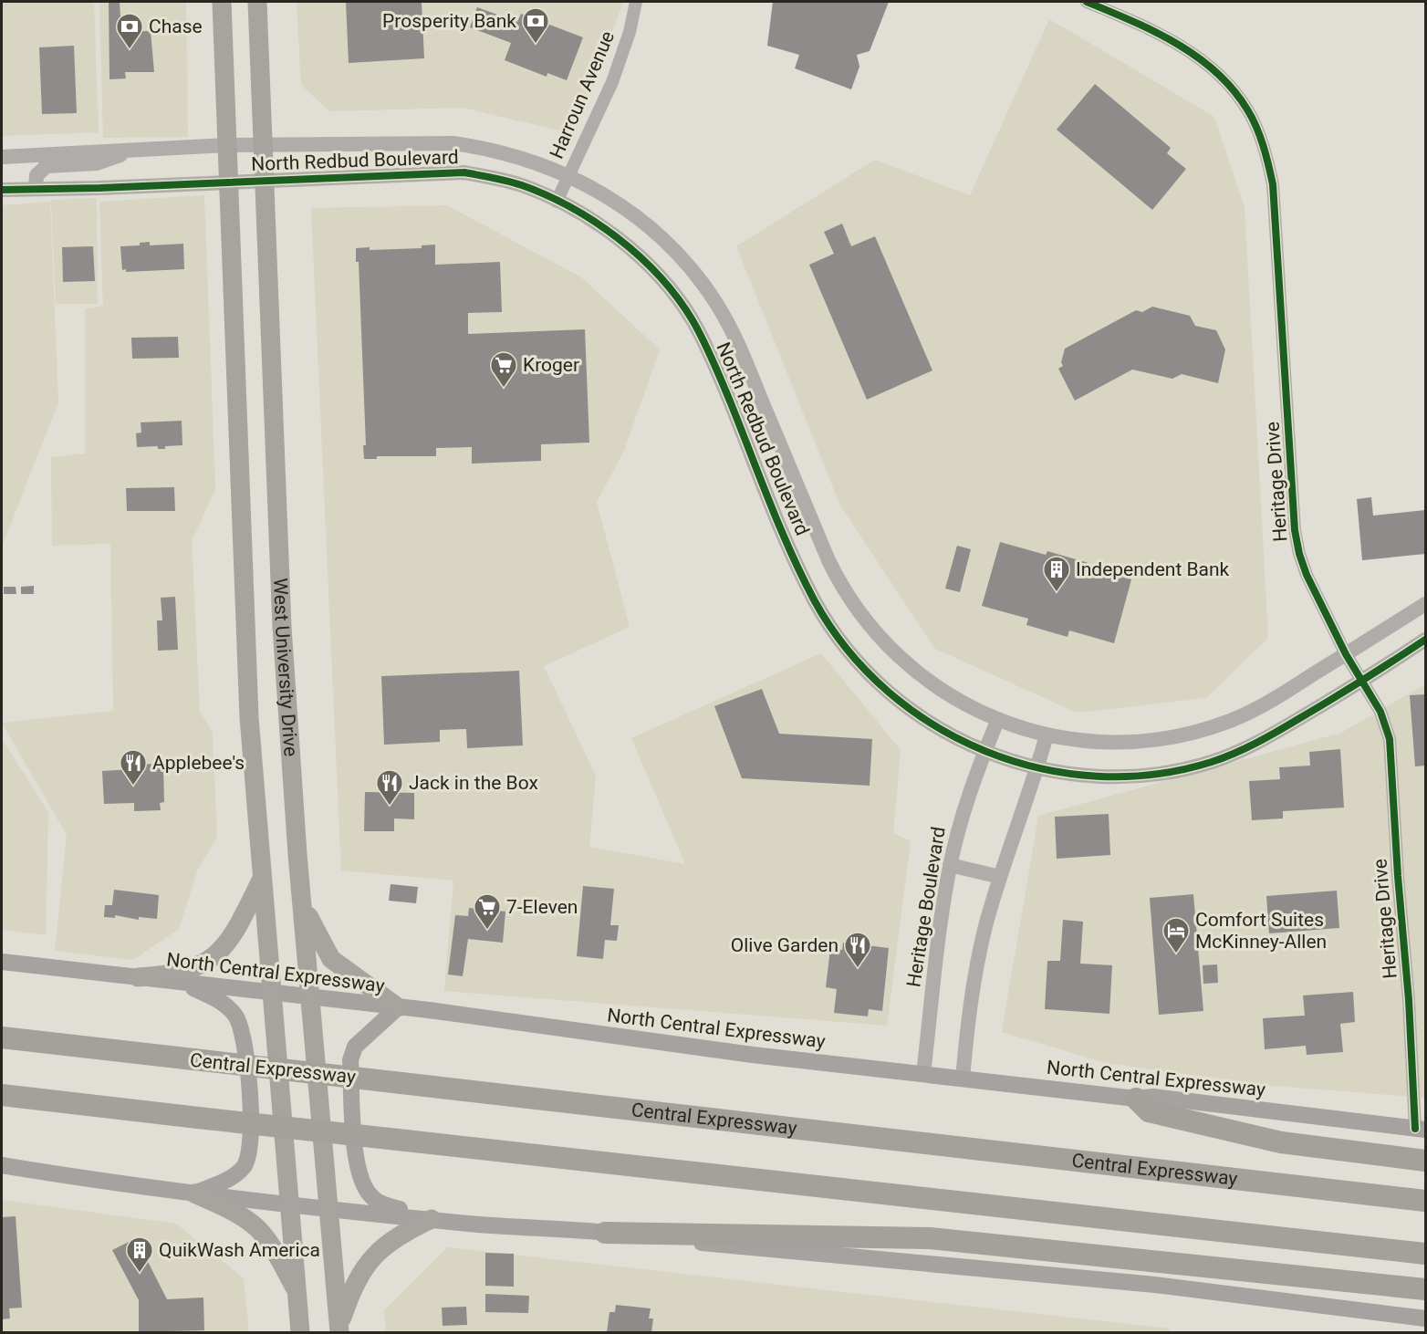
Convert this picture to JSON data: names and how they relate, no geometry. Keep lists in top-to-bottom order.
{
  "streets": {
    "highway": ["West University Drive", "Central Expressway"],
    "main road": ["North Central Expressway"],
    "street": [
      "Harroun Avenue",
      "North Redbud Boulevard",
      "Heritage Drive",
      "Heritage Boulevard"
    ]
  },
  "crossings": [
    ["Harroun Avenue", "North Redbud Boulevard"],
    ["North Redbud Boulevard", "Heritage Drive"],
    ["North Redbud Boulevard", "West University Drive"],
    ["North Redbud Boulevard", "Heritage Boulevard"],
    ["Heritage Drive", "North Central Expressway"],
    ["West University Drive", "North Central Expressway"],
    ["Heritage Boulevard", "North Central Expressway"]
  ],
  "places": {
    "bank": ["Prosperity Bank", "Chase"],
    "supermarket": ["Kroger", "7-Eleven"],
    "building": ["Independent Bank", "QuikWash America"],
    "restaurant": ["Applebee's", "Jack in the Box", "Olive Garden"],
    "hotel": ["Comfort Suites McKinney-Allen"]
  }
}
